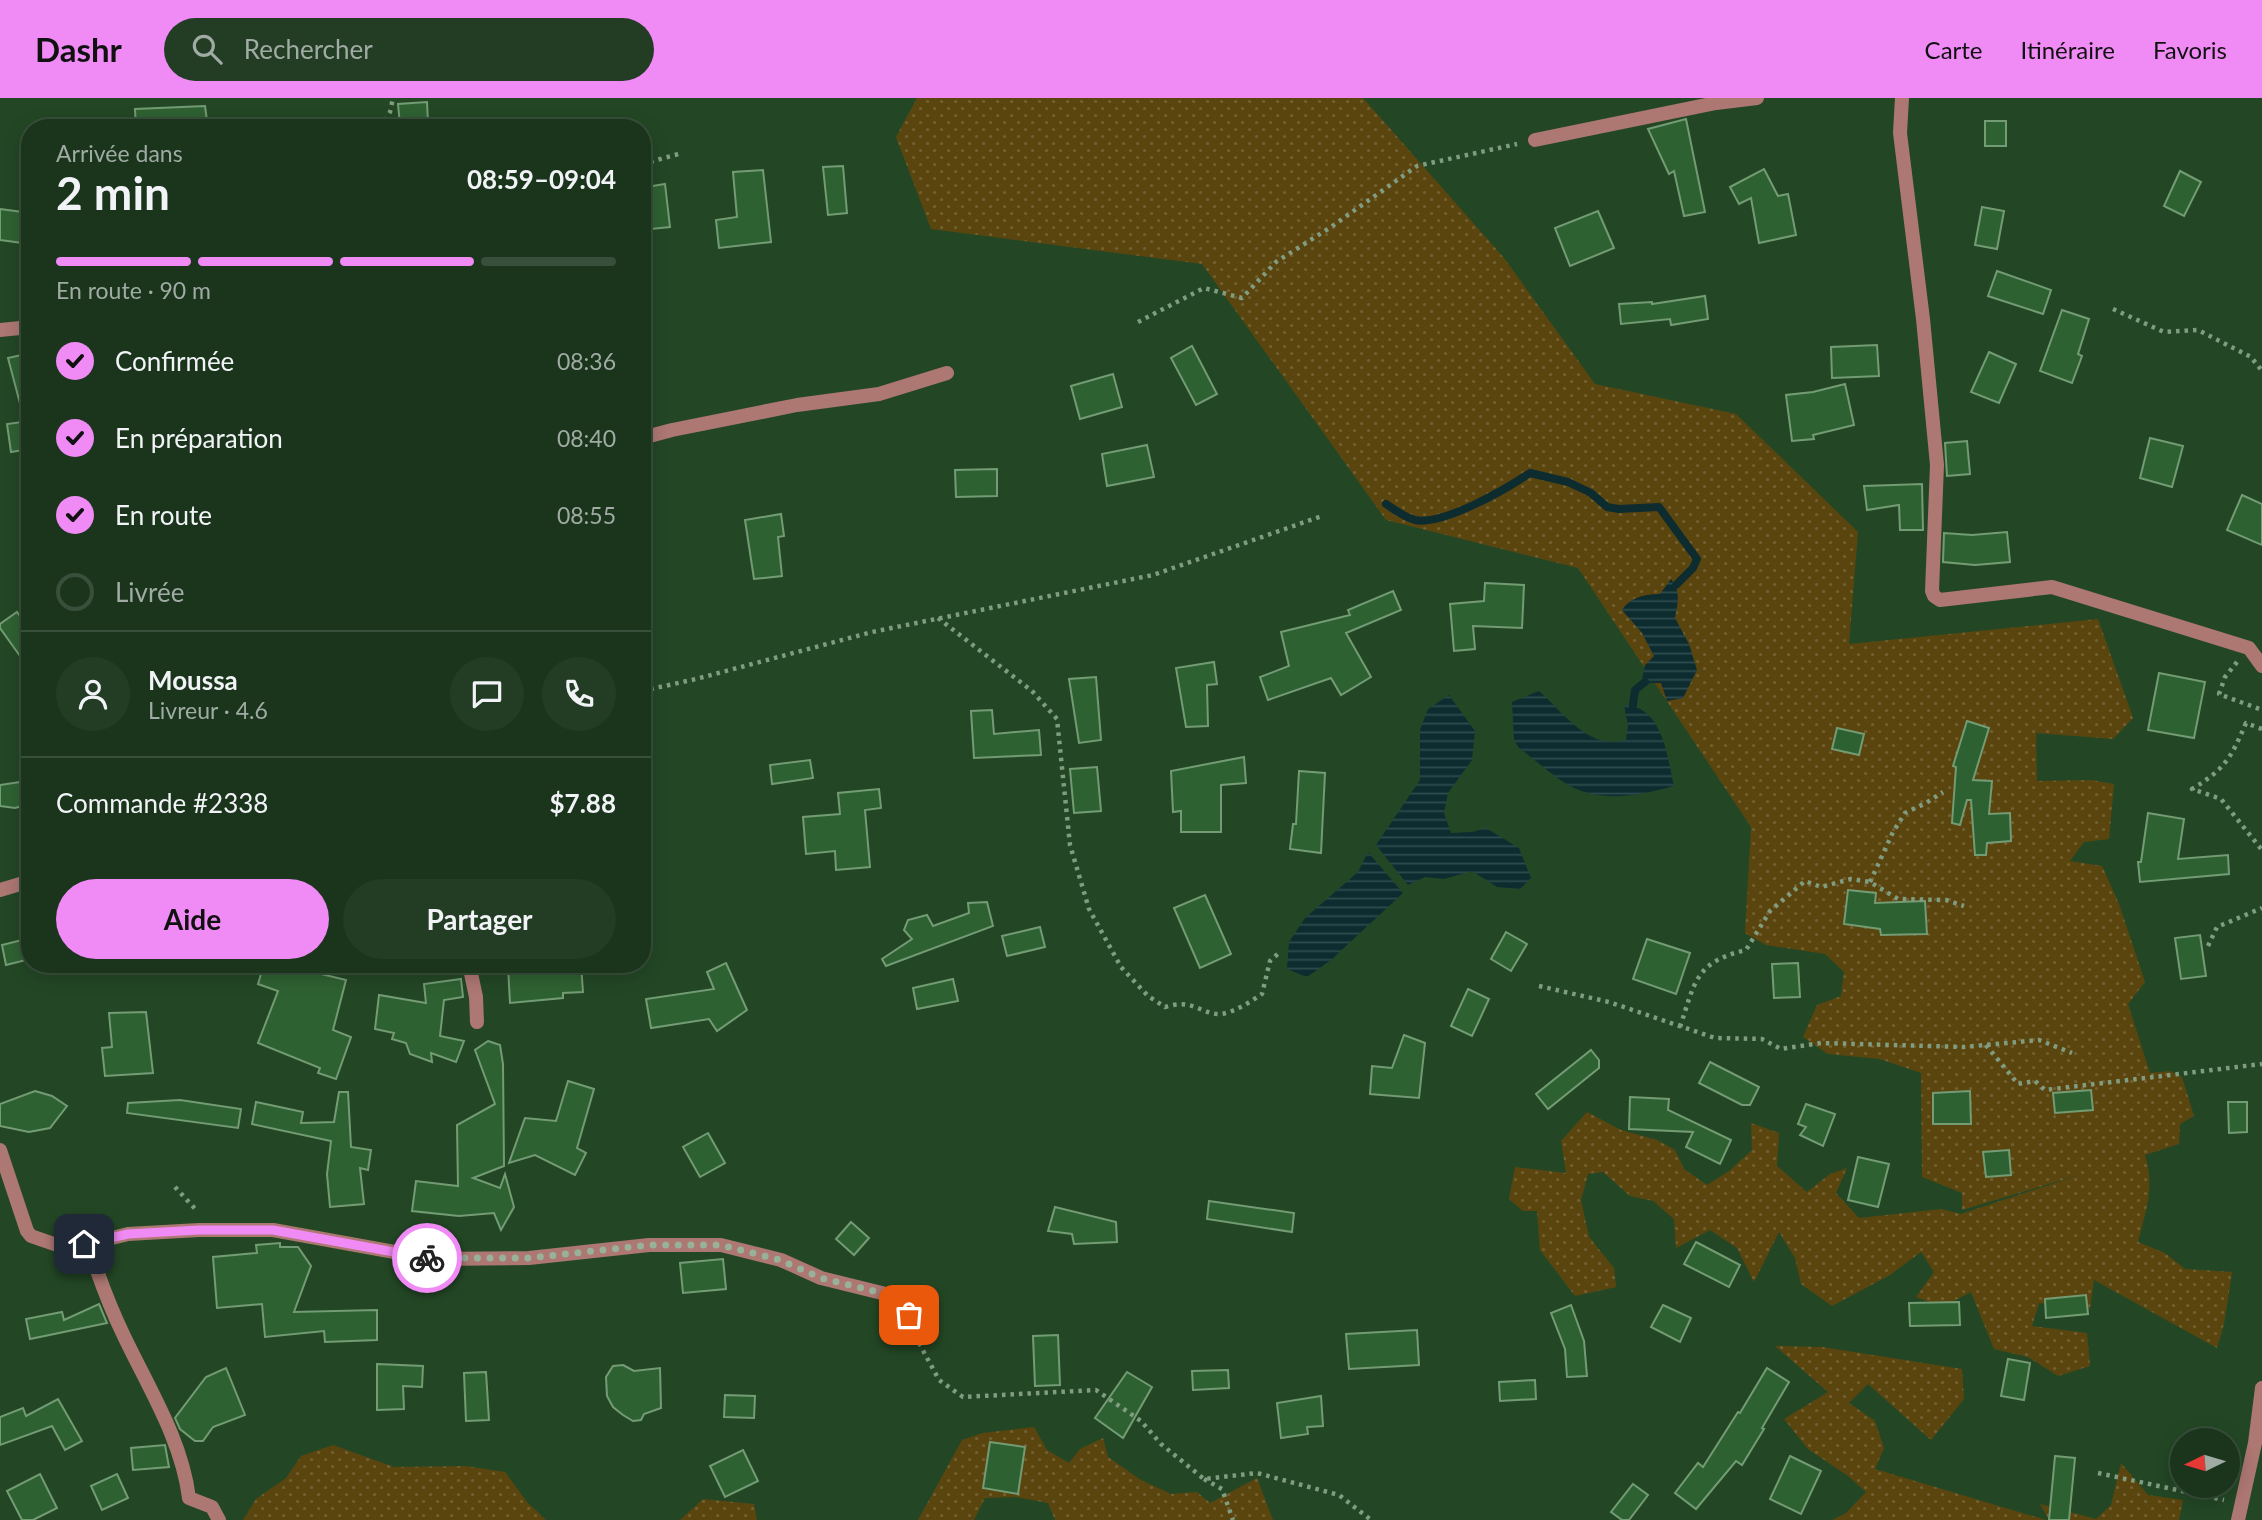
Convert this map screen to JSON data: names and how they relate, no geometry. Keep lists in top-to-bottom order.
{
  "north": "left",
  "page": {
    "header": "Dashr",
    "search": "Rechercher",
    "nav": ["Carte", "Itinéraire", "Favoris"],
    "heading": ["2 min", "Arrivée dans", "08:59–09:04"],
    "panel": [
      "Moussa",
      "Livreur · 4.6",
      "Commande #2338",
      "$7.88"
    ],
    "bar": "En route · 90 m",
    "list": [
      ["Confirmée", "08:36"],
      ["En préparation", "08:40"],
      ["En route", "08:55"],
      "Livrée"
    ],
    "buttons": ["Aide", "Partager"]
  }
}
